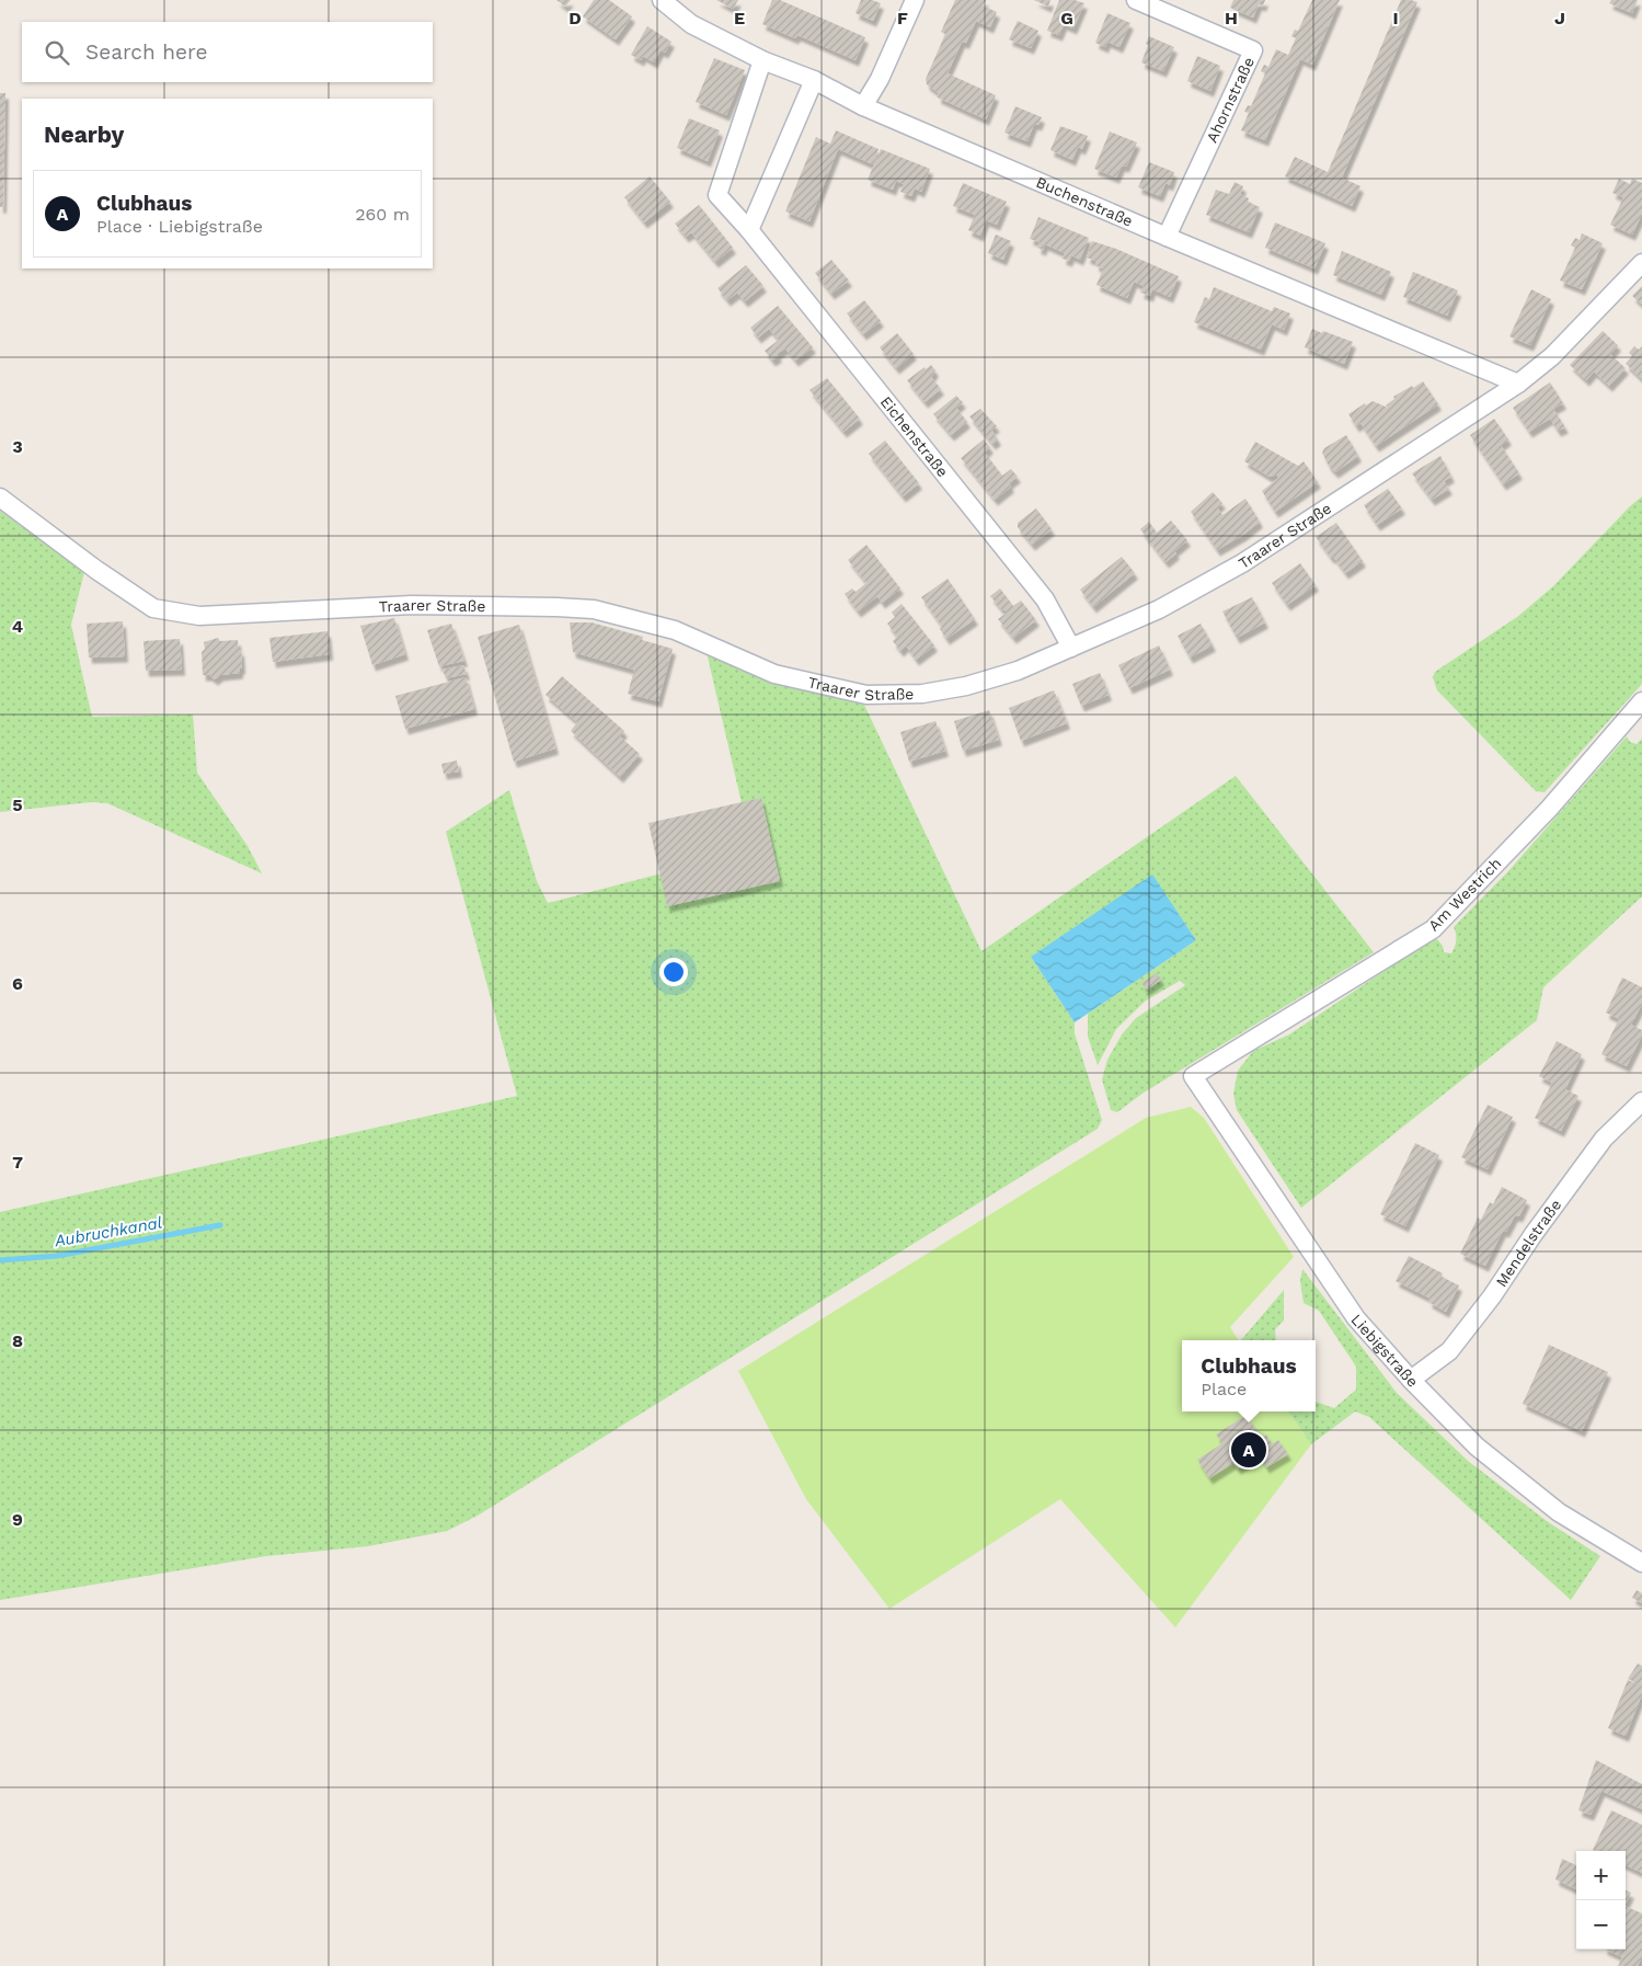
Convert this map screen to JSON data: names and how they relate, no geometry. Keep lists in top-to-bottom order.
{
  "streets": {
    "street": [
      "Ahornstraße",
      "Buchenstraße",
      "Eichenstraße",
      "Traarer Straße",
      "Am Westrich",
      "Mendelstraße",
      "Liebigstraße"
    ]
  },
  "crossings": [
    ["Ahornstraße", "Buchenstraße"],
    ["Buchenstraße", "Eichenstraße"],
    ["Buchenstraße", "Traarer Straße"],
    ["Eichenstraße", "Traarer Straße"],
    ["Am Westrich", "Liebigstraße"],
    ["Mendelstraße", "Liebigstraße"]
  ],
  "water": ["Aubruchkanal"],
  "page": {
    "search": "Search here",
    "heading": "Nearby",
    "list": [
      {
        "mark": "A",
        "name": "Clubhaus",
        "note": "Place · Liebigstraße",
        "value": "260 m"
      }
    ],
    "popup": ["Clubhaus", "Place"],
    "pins": "A",
    "map_buttons": ["+", "−"]
  },
  "grid": {
    "columns": [
      "D",
      "E",
      "F",
      "G",
      "H",
      "I",
      "J"
    ],
    "rows": [
      "3",
      "4",
      "5",
      "6",
      "7",
      "8",
      "9"
    ]
  }
}
